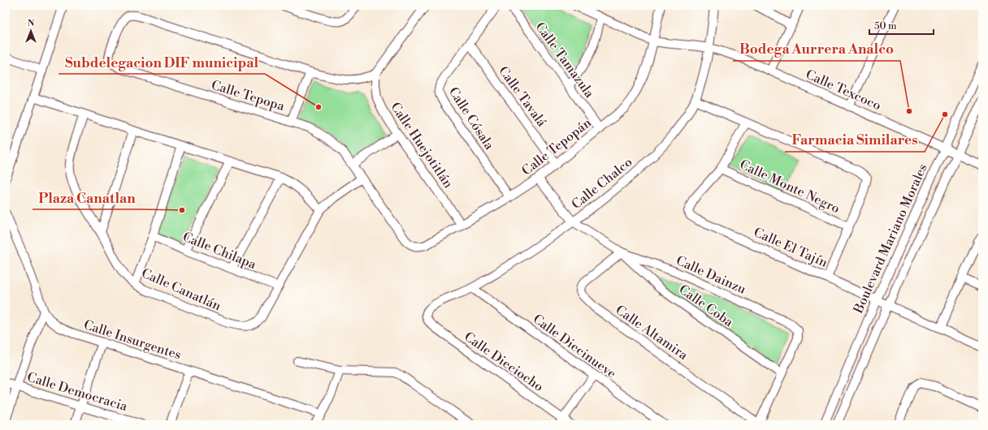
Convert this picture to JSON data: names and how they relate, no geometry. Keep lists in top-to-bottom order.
{
  "streets": {
    "street": [
      "Calle Tamazula",
      "Calle Texcoco",
      "Calle Tepopa",
      "Calle Tavalá",
      "Calle Cósala",
      "Calle Huejotitlán",
      "Calle Tepopán",
      "Calle Chalco",
      "Calle Monte Negro",
      "Boulevard Mariano Morales",
      "Calle El Tajín",
      "Calle Chilapa",
      "Calle Dainzu",
      "Calle Canatlán",
      "Calle Coba",
      "Calle Altamira",
      "Calle Insurgentes",
      "Calle Diecinueve",
      "Calle Dieciocho",
      "Calle Democracia"
    ]
  },
  "crossings": [
    ["Calle Tamazula", "Calle Tepopán"],
    ["Calle Texcoco", "Calle Tepopán"],
    ["Calle Texcoco", "Calle Chalco"],
    ["Calle Texcoco", "Boulevard Mariano Morales"],
    ["Calle Tepopa", "Calle Huejotitlán"],
    ["Calle Tepopa", "Calle Tepopán"],
    ["Calle Tepopa", "Calle Canatlán"],
    ["Calle Tavalá", "Calle Cósala"],
    ["Calle Tavalá", "Calle Tepopán"],
    ["Calle Cósala", "Calle Tepopán"],
    ["Calle Huejotitlán", "Calle Tepopán"],
    ["Calle Tepopán", "Calle Dainzu"],
    ["Calle Chalco", "Calle Dainzu"],
    ["Calle Chalco", "Calle Diecinueve"],
    ["Calle Chalco", "Calle Dieciocho"],
    ["Calle Monte Negro", "Calle El Tajín"],
    ["Boulevard Mariano Morales", "Calle El Tajín"],
    ["Calle Chilapa", "Calle Canatlán"],
    ["Calle Dainzu", "Calle Coba"],
    ["Calle Dainzu", "Calle Altamira"],
    ["Calle Coba", "Calle Altamira"]
  ],
  "places": [
    "Subdelegacion DIF municipal",
    "Bodega Aurrera Analco",
    "Farmacia Similares",
    "Plaza Canatlan"
  ],
  "scale_bar": "50 m",
  "north": "top"
}
